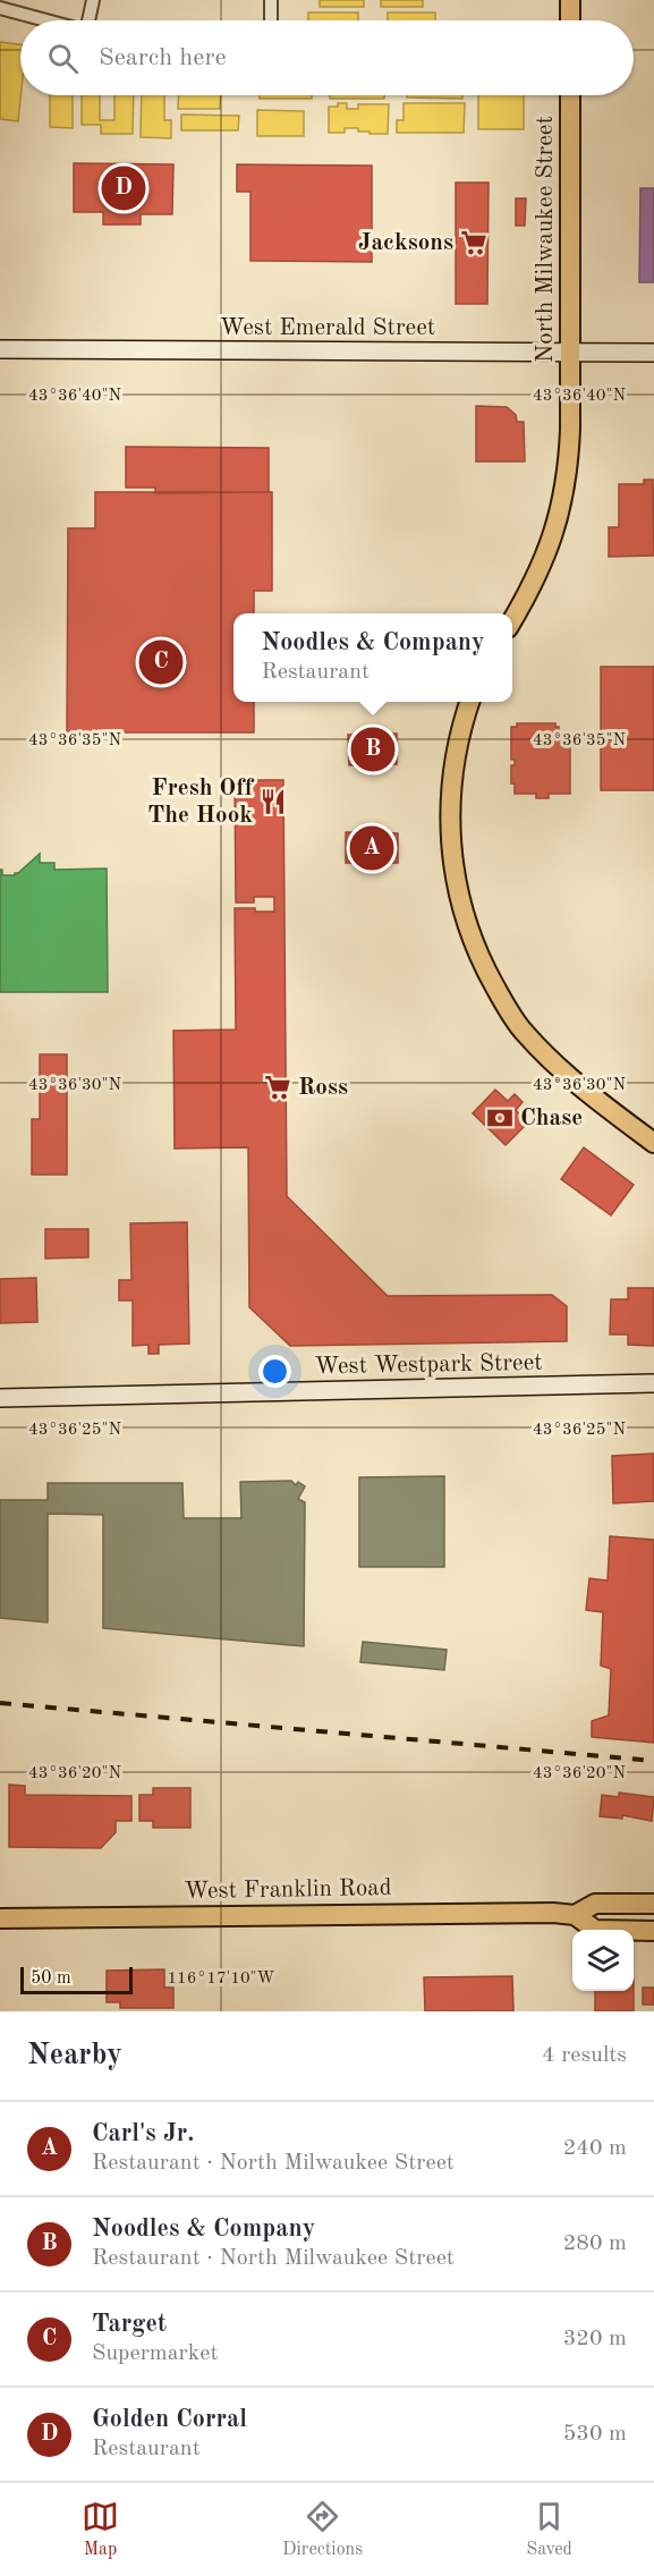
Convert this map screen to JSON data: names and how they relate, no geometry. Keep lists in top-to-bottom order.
{
  "streets": {
    "main road": [
      "North Milwaukee Street",
      "West Emerald Street",
      "West Westpark Street",
      "West Franklin Road"
    ]
  },
  "crossings": [
    ["North Milwaukee Street", "West Emerald Street"]
  ],
  "places": {
    "supermarket": ["Jacksons", "Ross"],
    "restaurant": ["Fresh Off The Hook"],
    "bank": ["Chase"]
  },
  "scale_bar": "50 m",
  "page": {
    "search": "Search here",
    "pins": [
      "D",
      "C",
      "B",
      "A"
    ],
    "popup": ["Noodles & Company", "Restaurant"],
    "scale": "50 m",
    "heading": ["Nearby", "4 results"],
    "list": [
      {
        "mark": "A",
        "name": "Carl's Jr.",
        "note": "Restaurant · North Milwaukee Street",
        "value": "240 m"
      },
      {
        "mark": "B",
        "name": "Noodles & Company",
        "note": "Restaurant · North Milwaukee Street",
        "value": "280 m"
      },
      {
        "mark": "C",
        "name": "Target",
        "note": "Supermarket",
        "value": "320 m"
      },
      {
        "mark": "D",
        "name": "Golden Corral",
        "note": "Restaurant",
        "value": "530 m"
      }
    ],
    "nav": ["Map", "Directions", "Saved"]
  },
  "coordinates": [
    "43°36'40\"N",
    "43°36'35\"N",
    "43°36'30\"N",
    "43°36'25\"N",
    "43°36'20\"N",
    "116°17'10\"W"
  ]
}
